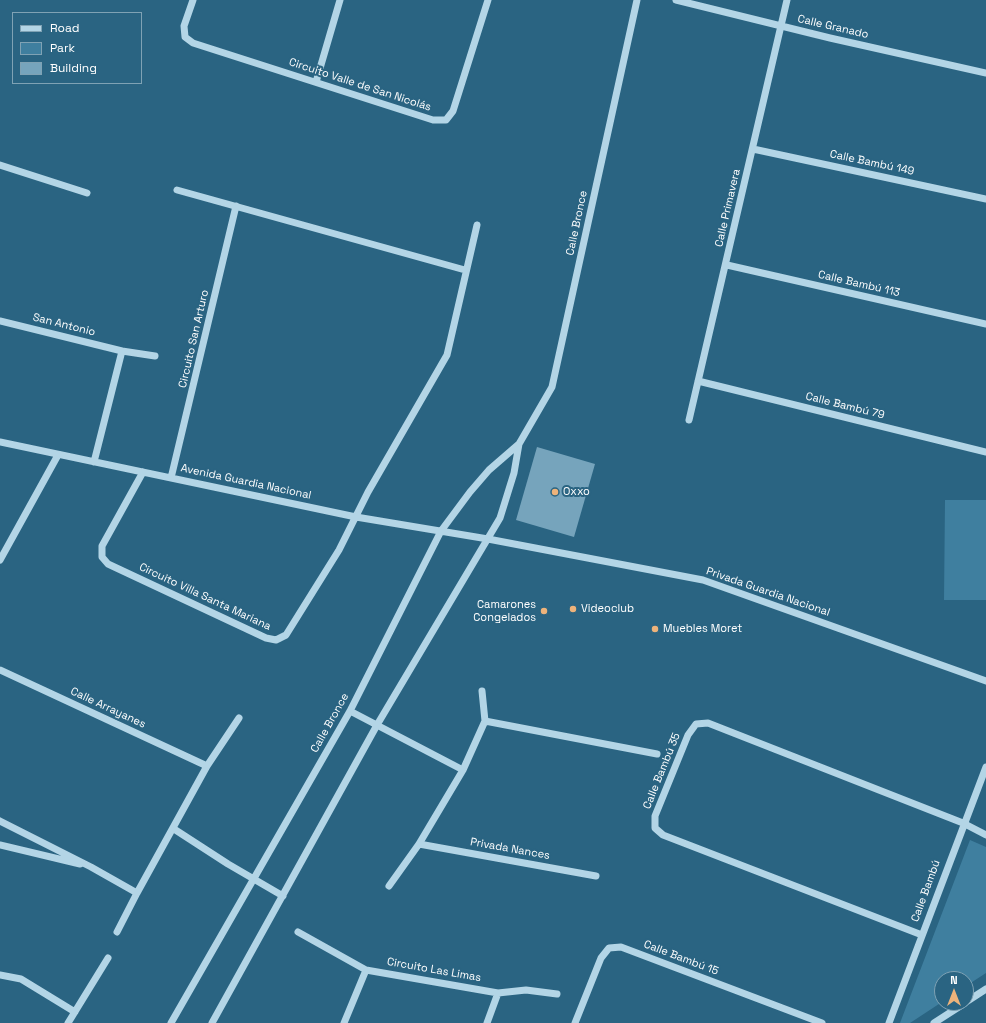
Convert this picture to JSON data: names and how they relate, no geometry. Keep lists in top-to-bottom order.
{
  "streets": {
    "street": [
      "Calle Granado",
      "Circuito Valle de San Nicolás",
      "Calle Bambú 149",
      "Calle Primavera",
      "Calle Bronce",
      "Calle Bambú 113",
      "San Antonio",
      "Circuito San Arturo",
      "Calle Bambú 79",
      "Avenida Guardia Nacional",
      "Privada Guardia Nacional",
      "Circuito Villa Santa Mariana",
      "Calle Arrayanes",
      "Calle Bambú 35",
      "Privada Nances",
      "Calle Bambú",
      "Calle Bambú 15",
      "Circuito Las Limas"
    ]
  },
  "crossings": [
    ["Calle Granado", "Calle Primavera"],
    ["Calle Bambú 149", "Calle Primavera"],
    ["Calle Primavera", "Calle Bambú 113"],
    ["Calle Primavera", "Calle Bambú 79"],
    ["Calle Bronce", "Avenida Guardia Nacional"],
    ["Calle Bronce", "Privada Guardia Nacional"],
    ["Circuito San Arturo", "Avenida Guardia Nacional"],
    ["Avenida Guardia Nacional", "Privada Guardia Nacional"],
    ["Avenida Guardia Nacional", "Circuito Villa Santa Mariana"],
    ["Calle Bambú 35", "Calle Bambú"]
  ],
  "places": [
    "Oxxo",
    "Videoclub",
    "Camarones Congelados",
    "Muebles Moret"
  ],
  "legend": ["Road", "Park", "Building"],
  "north": "top"
}
